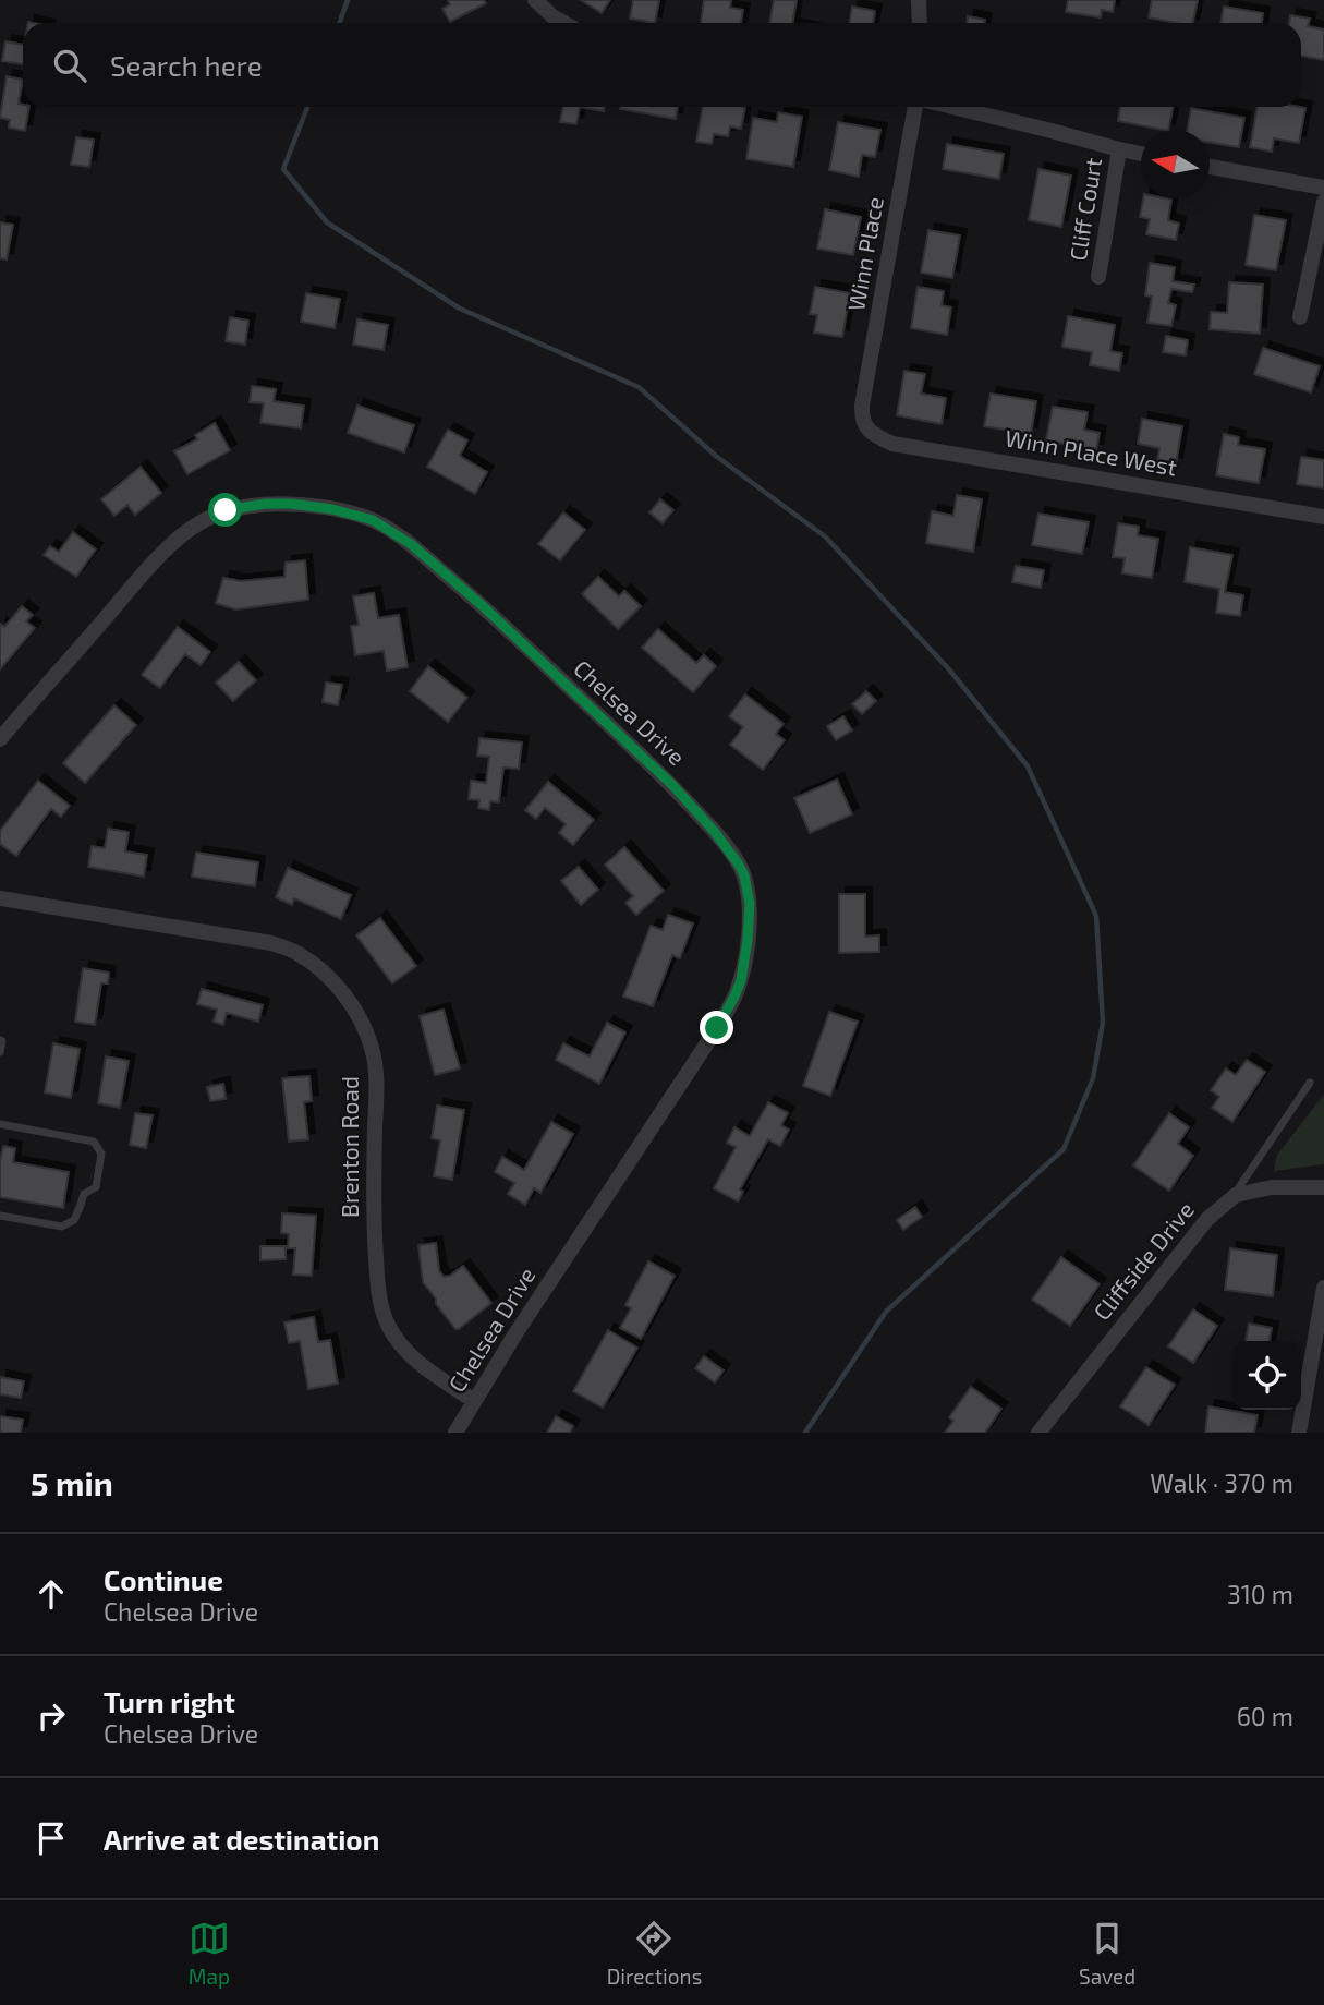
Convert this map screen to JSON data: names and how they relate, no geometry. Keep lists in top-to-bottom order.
{
  "streets": {
    "street": [
      "Cliff Court",
      "Winn Place",
      "Winn Place West",
      "Chelsea Drive",
      "Brenton Road",
      "Cliffside Drive"
    ]
  },
  "crossings": [
    ["Winn Place", "Winn Place West"],
    ["Chelsea Drive", "Brenton Road"]
  ],
  "north": "left",
  "page": {
    "search": "Search here",
    "heading": ["5 min", "Walk · 370 m"],
    "list": [
      ["Continue", "Chelsea Drive", "310 m"],
      ["Turn right", "Chelsea Drive", "60 m"],
      "Arrive at destination"
    ],
    "nav": ["Map", "Directions", "Saved"]
  }
}
